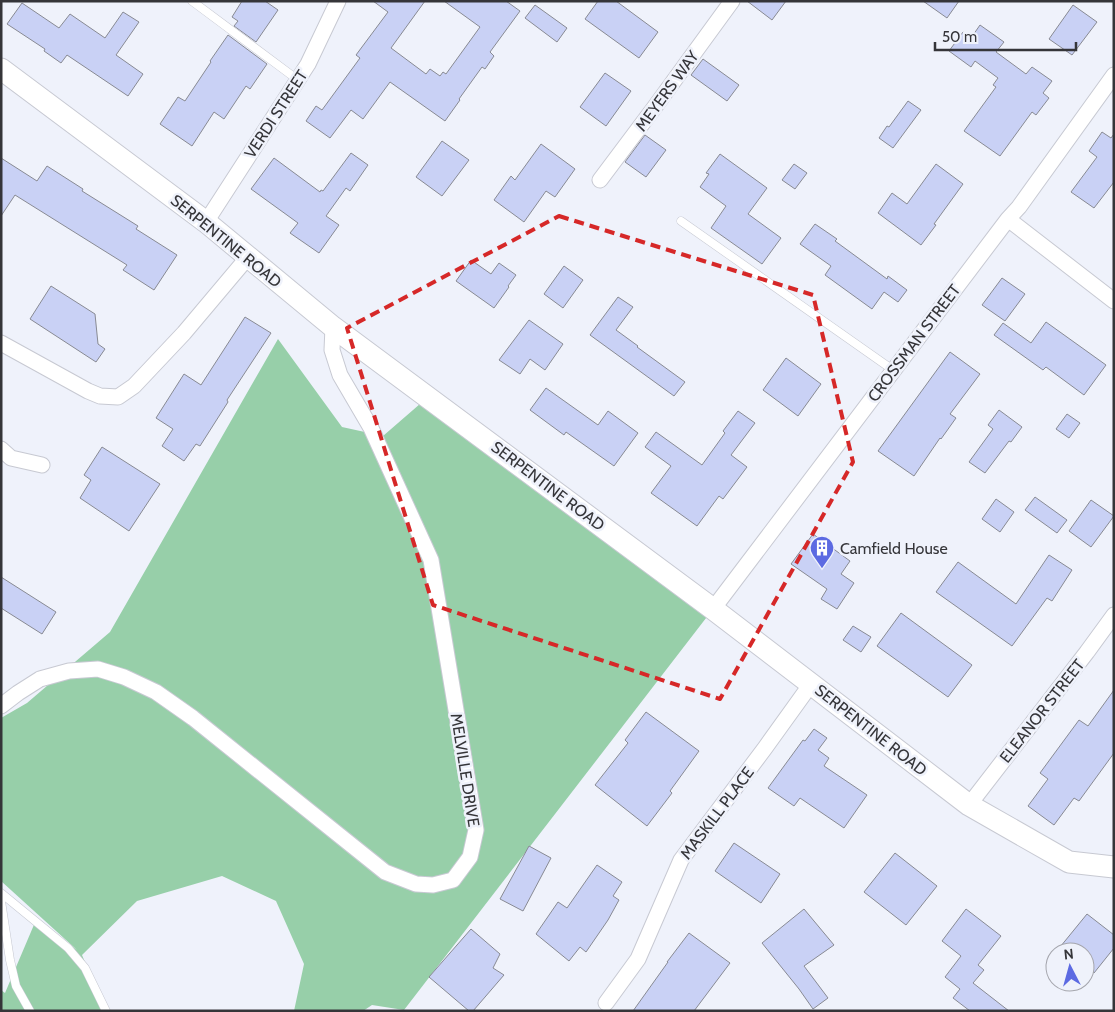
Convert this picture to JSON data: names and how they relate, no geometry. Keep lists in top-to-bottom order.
{
  "streets": {
    "street": [
      "MEYERS WAY",
      "VERDI STREET",
      "SERPENTINE ROAD",
      "CROSSMAN STREET",
      "ELEANOR STREET",
      "MELVILLE DRIVE",
      "MASKILL PLACE"
    ]
  },
  "crossings": [
    ["VERDI STREET", "SERPENTINE ROAD"],
    ["SERPENTINE ROAD", "CROSSMAN STREET"],
    ["SERPENTINE ROAD", "ELEANOR STREET"],
    ["SERPENTINE ROAD", "MELVILLE DRIVE"],
    ["SERPENTINE ROAD", "MASKILL PLACE"]
  ],
  "places": {
    "building": ["Camfield House"]
  },
  "scale_bar": "50 m",
  "north": "top"
}
